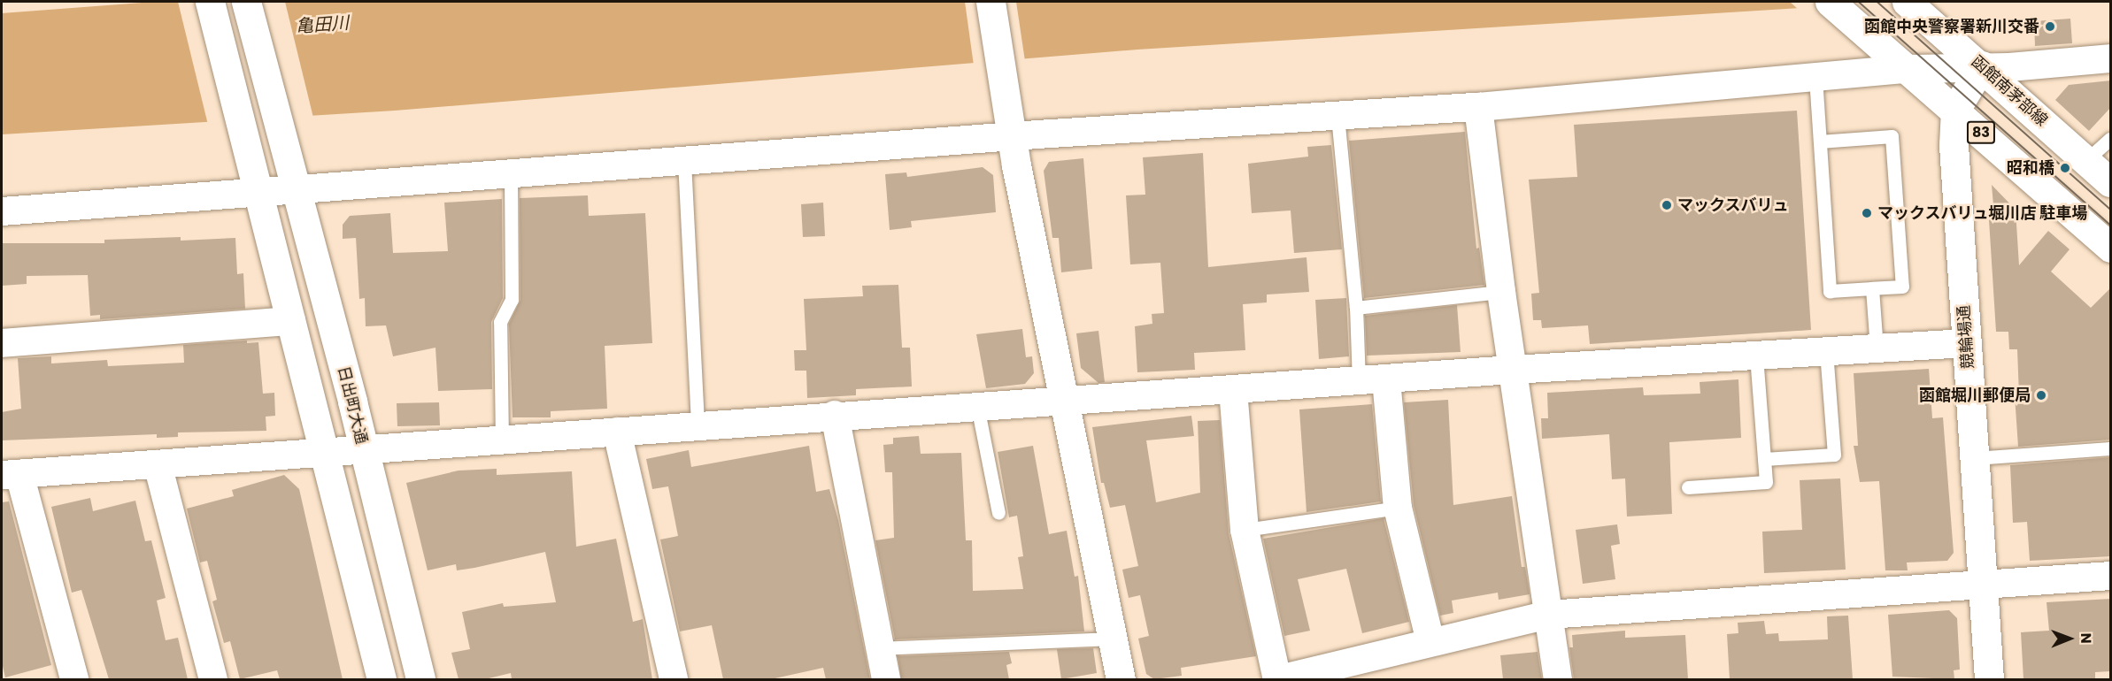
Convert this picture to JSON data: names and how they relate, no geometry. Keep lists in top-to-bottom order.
{
  "streets": {
    "street": [
      "函館南茅部線",
      "83",
      "競輪場通",
      "日出町大通"
    ]
  },
  "crossings": [
    ["函館南茅部線", "競輪場通"],
    ["83", "競輪場通"]
  ],
  "water": ["亀田川"],
  "places": [
    "函館中央警察署新川交番",
    "昭和橋",
    "マックスバリュ",
    "マックスバリュ堀川店 駐車場",
    "函館堀川郵便局"
  ],
  "north": "right"
}
